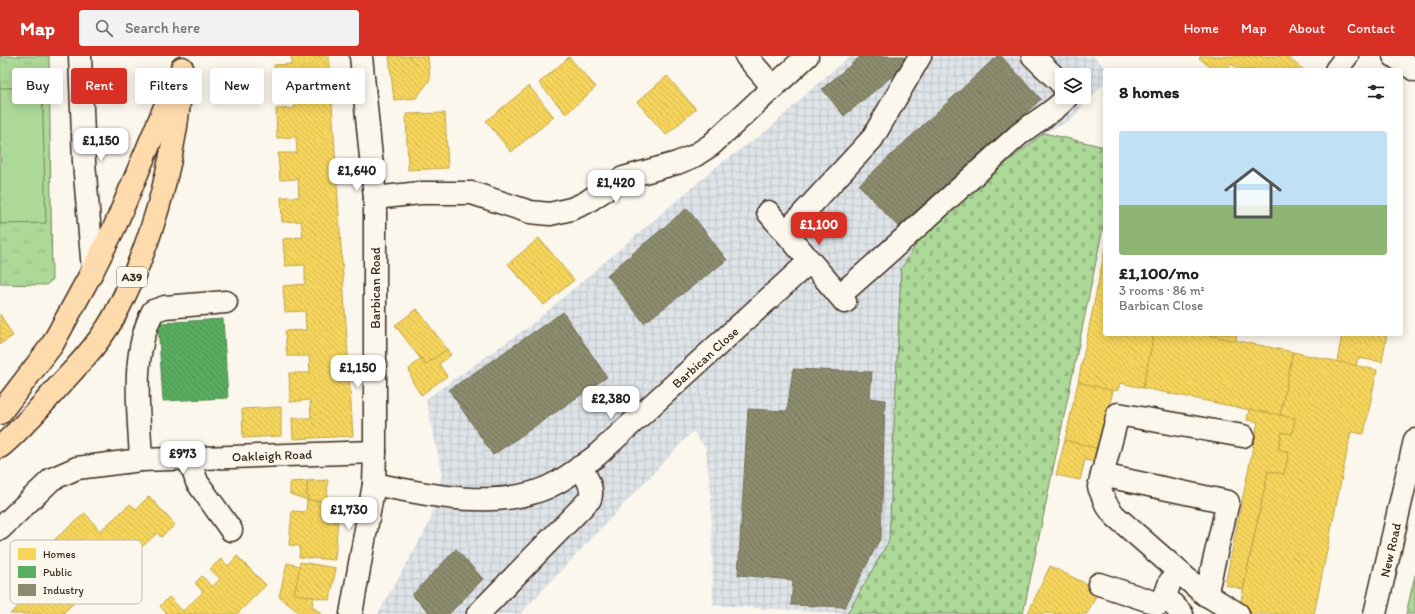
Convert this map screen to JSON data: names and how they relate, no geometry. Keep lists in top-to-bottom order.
{
  "streets": {
    "main road": ["A39"],
    "street": [
      "Barbican Road",
      "Barbican Close",
      "Oakleigh Road",
      "New Road"
    ]
  },
  "crossings": [
    ["Barbican Road", "Barbican Close"],
    ["Barbican Road", "Oakleigh Road"]
  ],
  "legend": ["Homes", "Public", "Industry"],
  "page": {
    "header": "Map",
    "search": "Search here",
    "nav": [
      "Home",
      "Map",
      "About",
      "Contact"
    ],
    "chip": [
      "Buy",
      "Rent",
      "Filters",
      "New",
      "Apartment"
    ],
    "heading": "8 homes",
    "list": [
      {
        "name": "£1,100/mo",
        "note": "3 rooms · 86 m² · Barbican Close"
      }
    ],
    "price": [
      "£1,150",
      "£1,640",
      "£1,420",
      "£1,100",
      "£1,150",
      "£2,380",
      "£973",
      "£1,730"
    ]
  }
}
